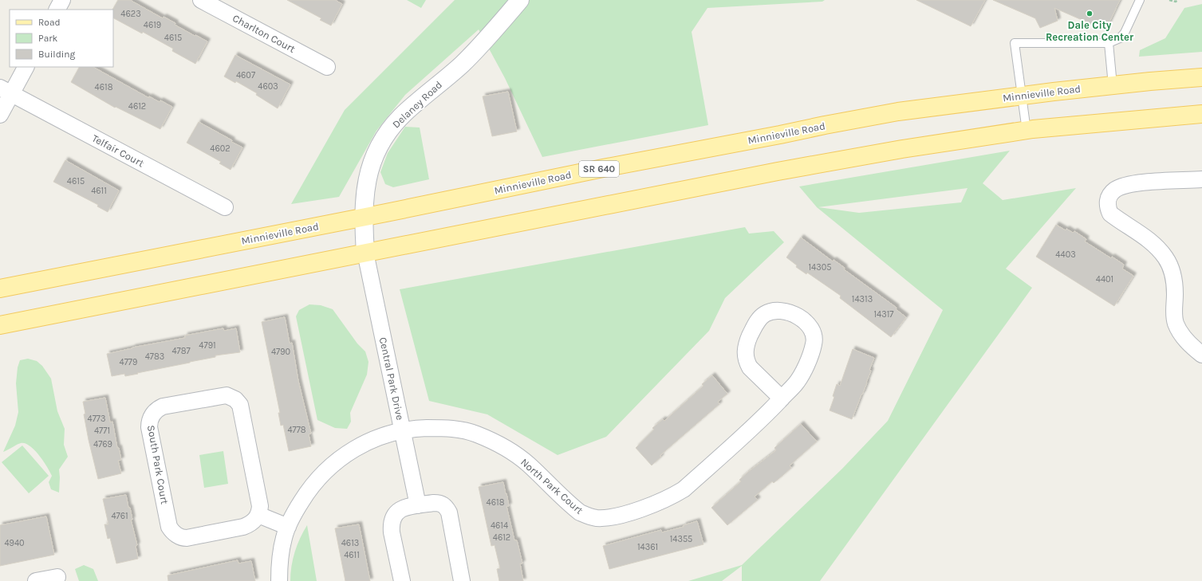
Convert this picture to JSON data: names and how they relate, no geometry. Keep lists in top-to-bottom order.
{
  "streets": {
    "main road": ["Minnieville Road", "SR 640"],
    "street": [
      "Charlton Court",
      "Delaney Road",
      "Telfair Court",
      "Central Park Drive",
      "South Park Court",
      "North Park Court"
    ]
  },
  "crossings": [
    ["Minnieville Road", "Delaney Road"],
    ["Delaney Road", "Central Park Drive"],
    ["Central Park Drive", "North Park Court"]
  ],
  "places": ["Dale City Recreation Center"],
  "house_numbers": [
    "4623",
    "4619",
    "4615",
    "4607",
    "4603",
    "4618",
    "4612",
    "4602",
    "4615",
    "4611",
    "4403",
    "14305",
    "4401",
    "14313",
    "14317",
    "4791",
    "4787",
    "4790",
    "4783",
    "4779",
    "4773",
    "4778",
    "4771",
    "4769",
    "4618",
    "4761",
    "4614",
    "4612",
    "14355",
    "4940",
    "4613",
    "14361",
    "4611"
  ],
  "legend": ["Road", "Park", "Building"]
}
